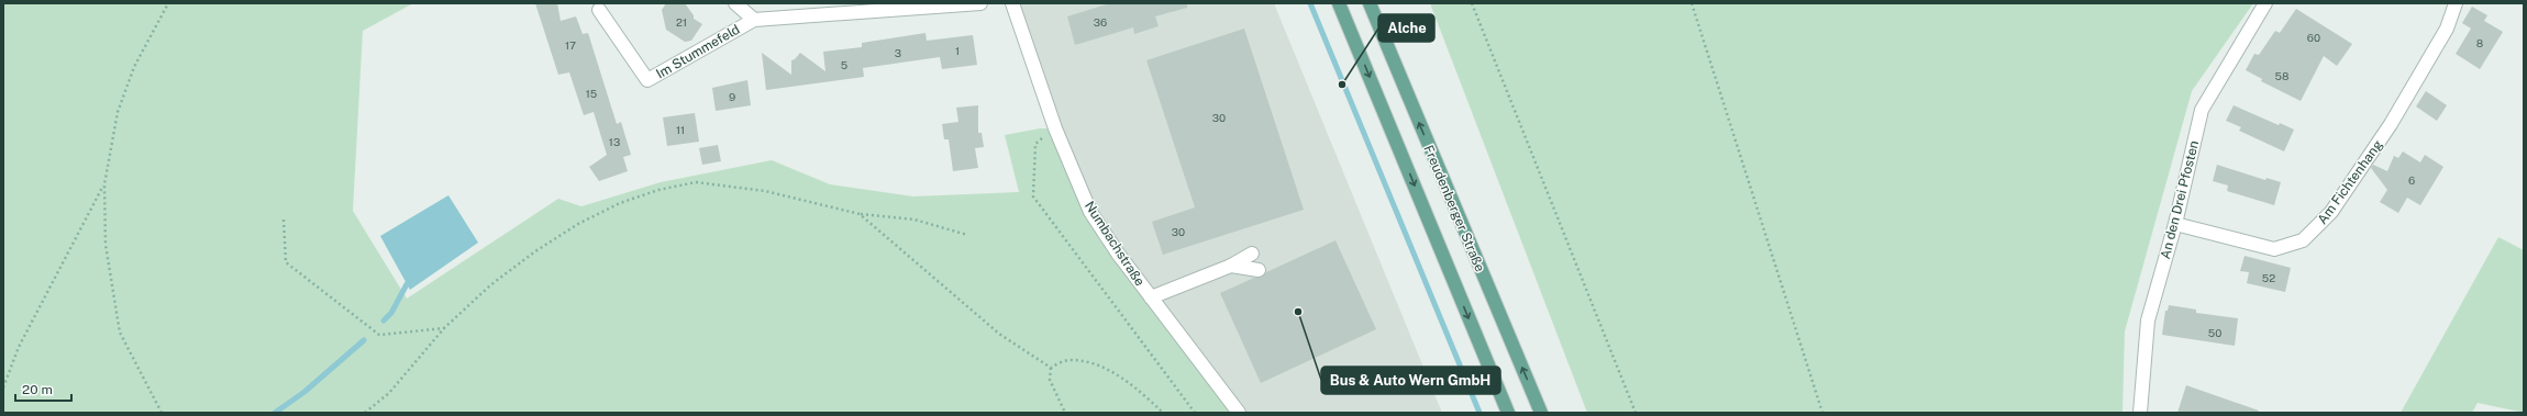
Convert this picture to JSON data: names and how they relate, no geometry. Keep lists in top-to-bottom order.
{
  "streets": {
    "main road": ["Freudenberger Straße"],
    "street": [
      "Im Stummefeld",
      "Am Fichtenhang",
      "An den Drei Pfosten",
      "Numbachstraße"
    ]
  },
  "crossings": [
    ["Am Fichtenhang", "An den Drei Pfosten"]
  ],
  "places": ["Alche", "Bus & Auto Wern GmbH"],
  "house_numbers": [
    "21",
    "36",
    "60",
    "8",
    "17",
    "1",
    "3",
    "5",
    "58",
    "15",
    "9",
    "30",
    "11",
    "13",
    "6",
    "30",
    "52",
    "50"
  ],
  "scale_bar": "20 m"
}
